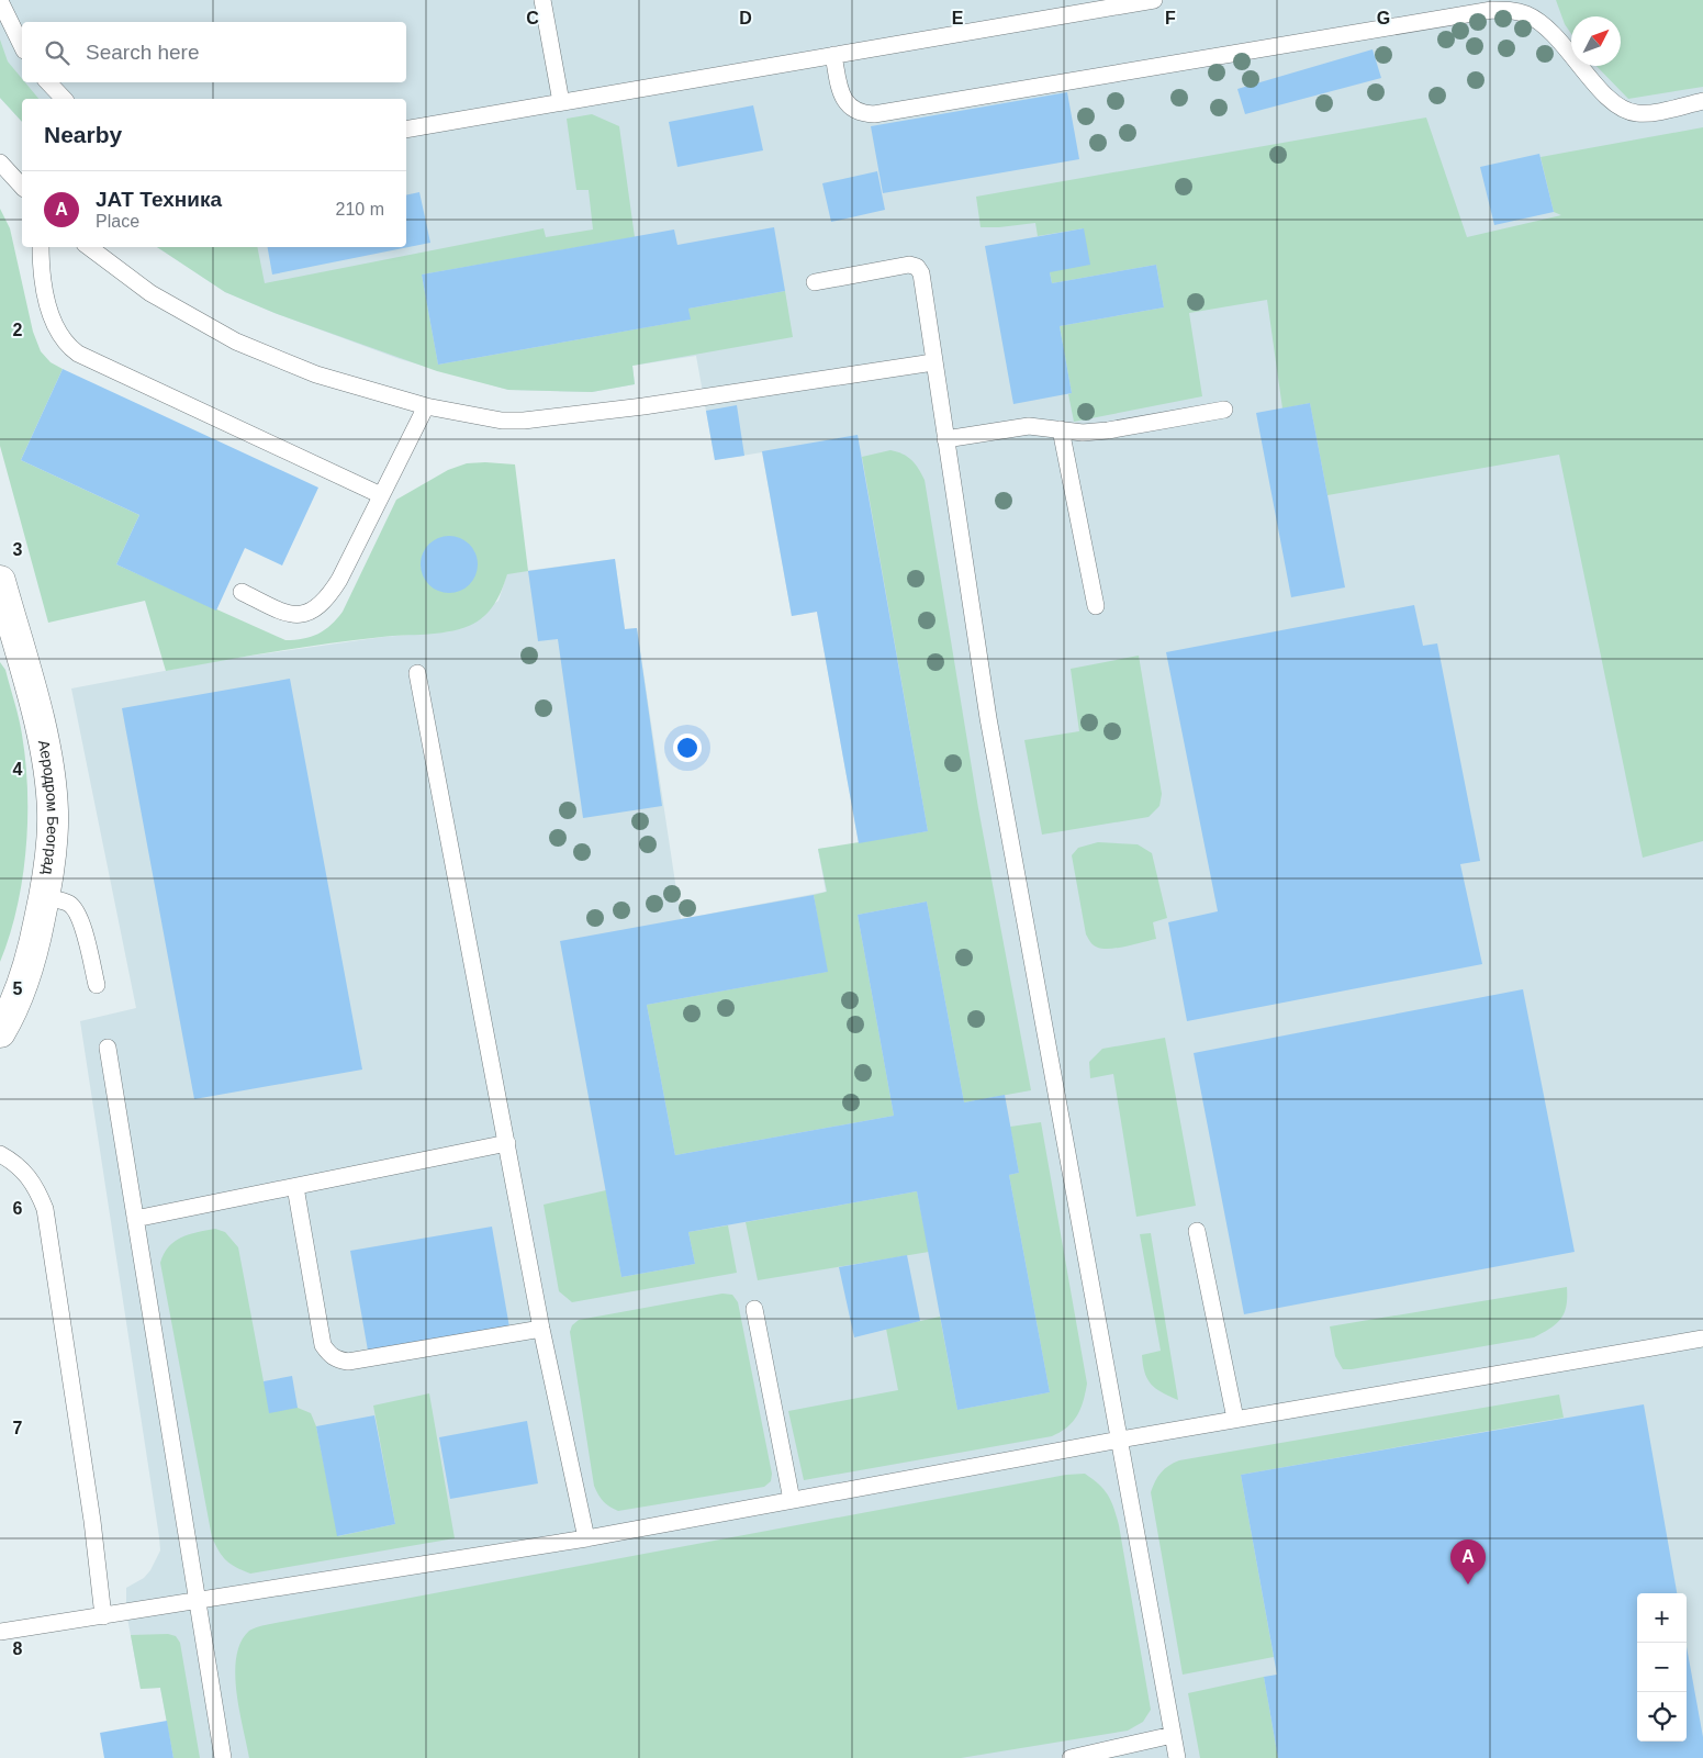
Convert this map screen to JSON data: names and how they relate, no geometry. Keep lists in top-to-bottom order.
{
  "streets": {
    "street": ["Аеродром Београд"]
  },
  "north": "top right",
  "page": {
    "search": "Search here",
    "heading": "Nearby",
    "list": [
      {
        "mark": "A",
        "name": "ЈАТ Техника",
        "note": "Place",
        "value": "210 m"
      }
    ],
    "pins": "A",
    "map_buttons": ["+", "−"]
  },
  "grid": {
    "columns": [
      "C",
      "D",
      "E",
      "F",
      "G"
    ],
    "rows": [
      "2",
      "3",
      "4",
      "5",
      "6",
      "7",
      "8"
    ]
  }
}
